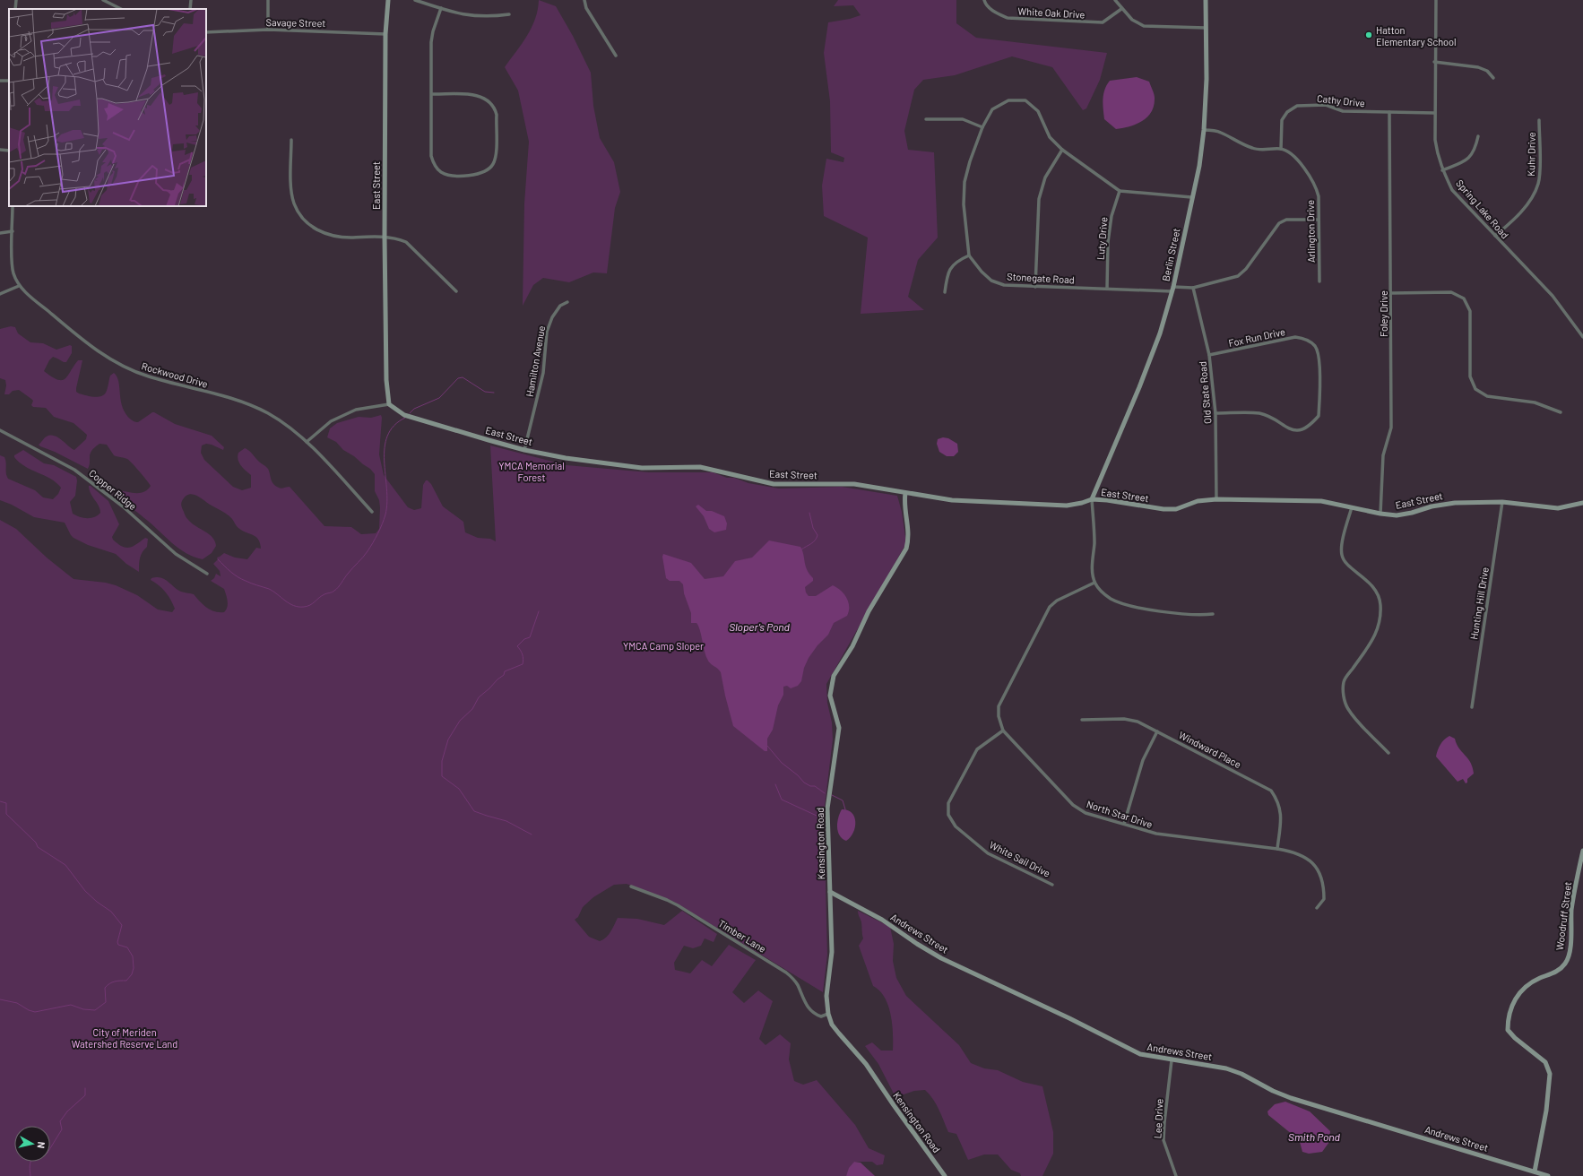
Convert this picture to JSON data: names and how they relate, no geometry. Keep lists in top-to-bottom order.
{
  "streets": {
    "street": [
      "White Oak Drive",
      "Savage Street",
      "Cathy Drive",
      "Kuhr Drive",
      "East Street",
      "Spring Lake Road",
      "Arlington Drive",
      "Luty Drive",
      "Berlin Street",
      "Stonegate Road",
      "Foley Drive",
      "Fox Run Drive",
      "Hamilton Avenue",
      "Rockwood Drive",
      "Old State Road",
      "Copper Ridge",
      "Hunting Hill Drive",
      "Windward Place",
      "North Star Drive",
      "Kensington Road",
      "White Sail Drive",
      "Woodruff Street",
      "Andrews Street",
      "Timber Lane",
      "Lee Drive"
    ]
  },
  "crossings": [
    ["Savage Street", "East Street"],
    ["Cathy Drive", "Spring Lake Road"],
    ["Cathy Drive", "Arlington Drive"],
    ["Cathy Drive", "Foley Drive"],
    ["Kuhr Drive", "Spring Lake Road"],
    ["East Street", "Berlin Street"],
    ["East Street", "Foley Drive"],
    ["East Street", "Hamilton Avenue"],
    ["East Street", "Old State Road"],
    ["East Street", "Hunting Hill Drive"],
    ["East Street", "Kensington Road"],
    ["Arlington Drive", "Stonegate Road"],
    ["Luty Drive", "Stonegate Road"],
    ["Berlin Street", "Stonegate Road"],
    ["Stonegate Road", "Old State Road"],
    ["Fox Run Drive", "Old State Road"],
    ["Windward Place", "North Star Drive"],
    ["North Star Drive", "White Sail Drive"],
    ["Kensington Road", "Andrews Street"],
    ["Kensington Road", "Timber Lane"],
    ["Woodruff Street", "Andrews Street"],
    ["Andrews Street", "Lee Drive"]
  ],
  "water": ["Sloper's Pond", "Smith Pond"],
  "parks": ["YMCA Memorial Forest", "YMCA Camp Sloper", "City of Meriden Watershed Reserve Land"],
  "places": ["Hatton Elementary School"],
  "north": "right"
}
